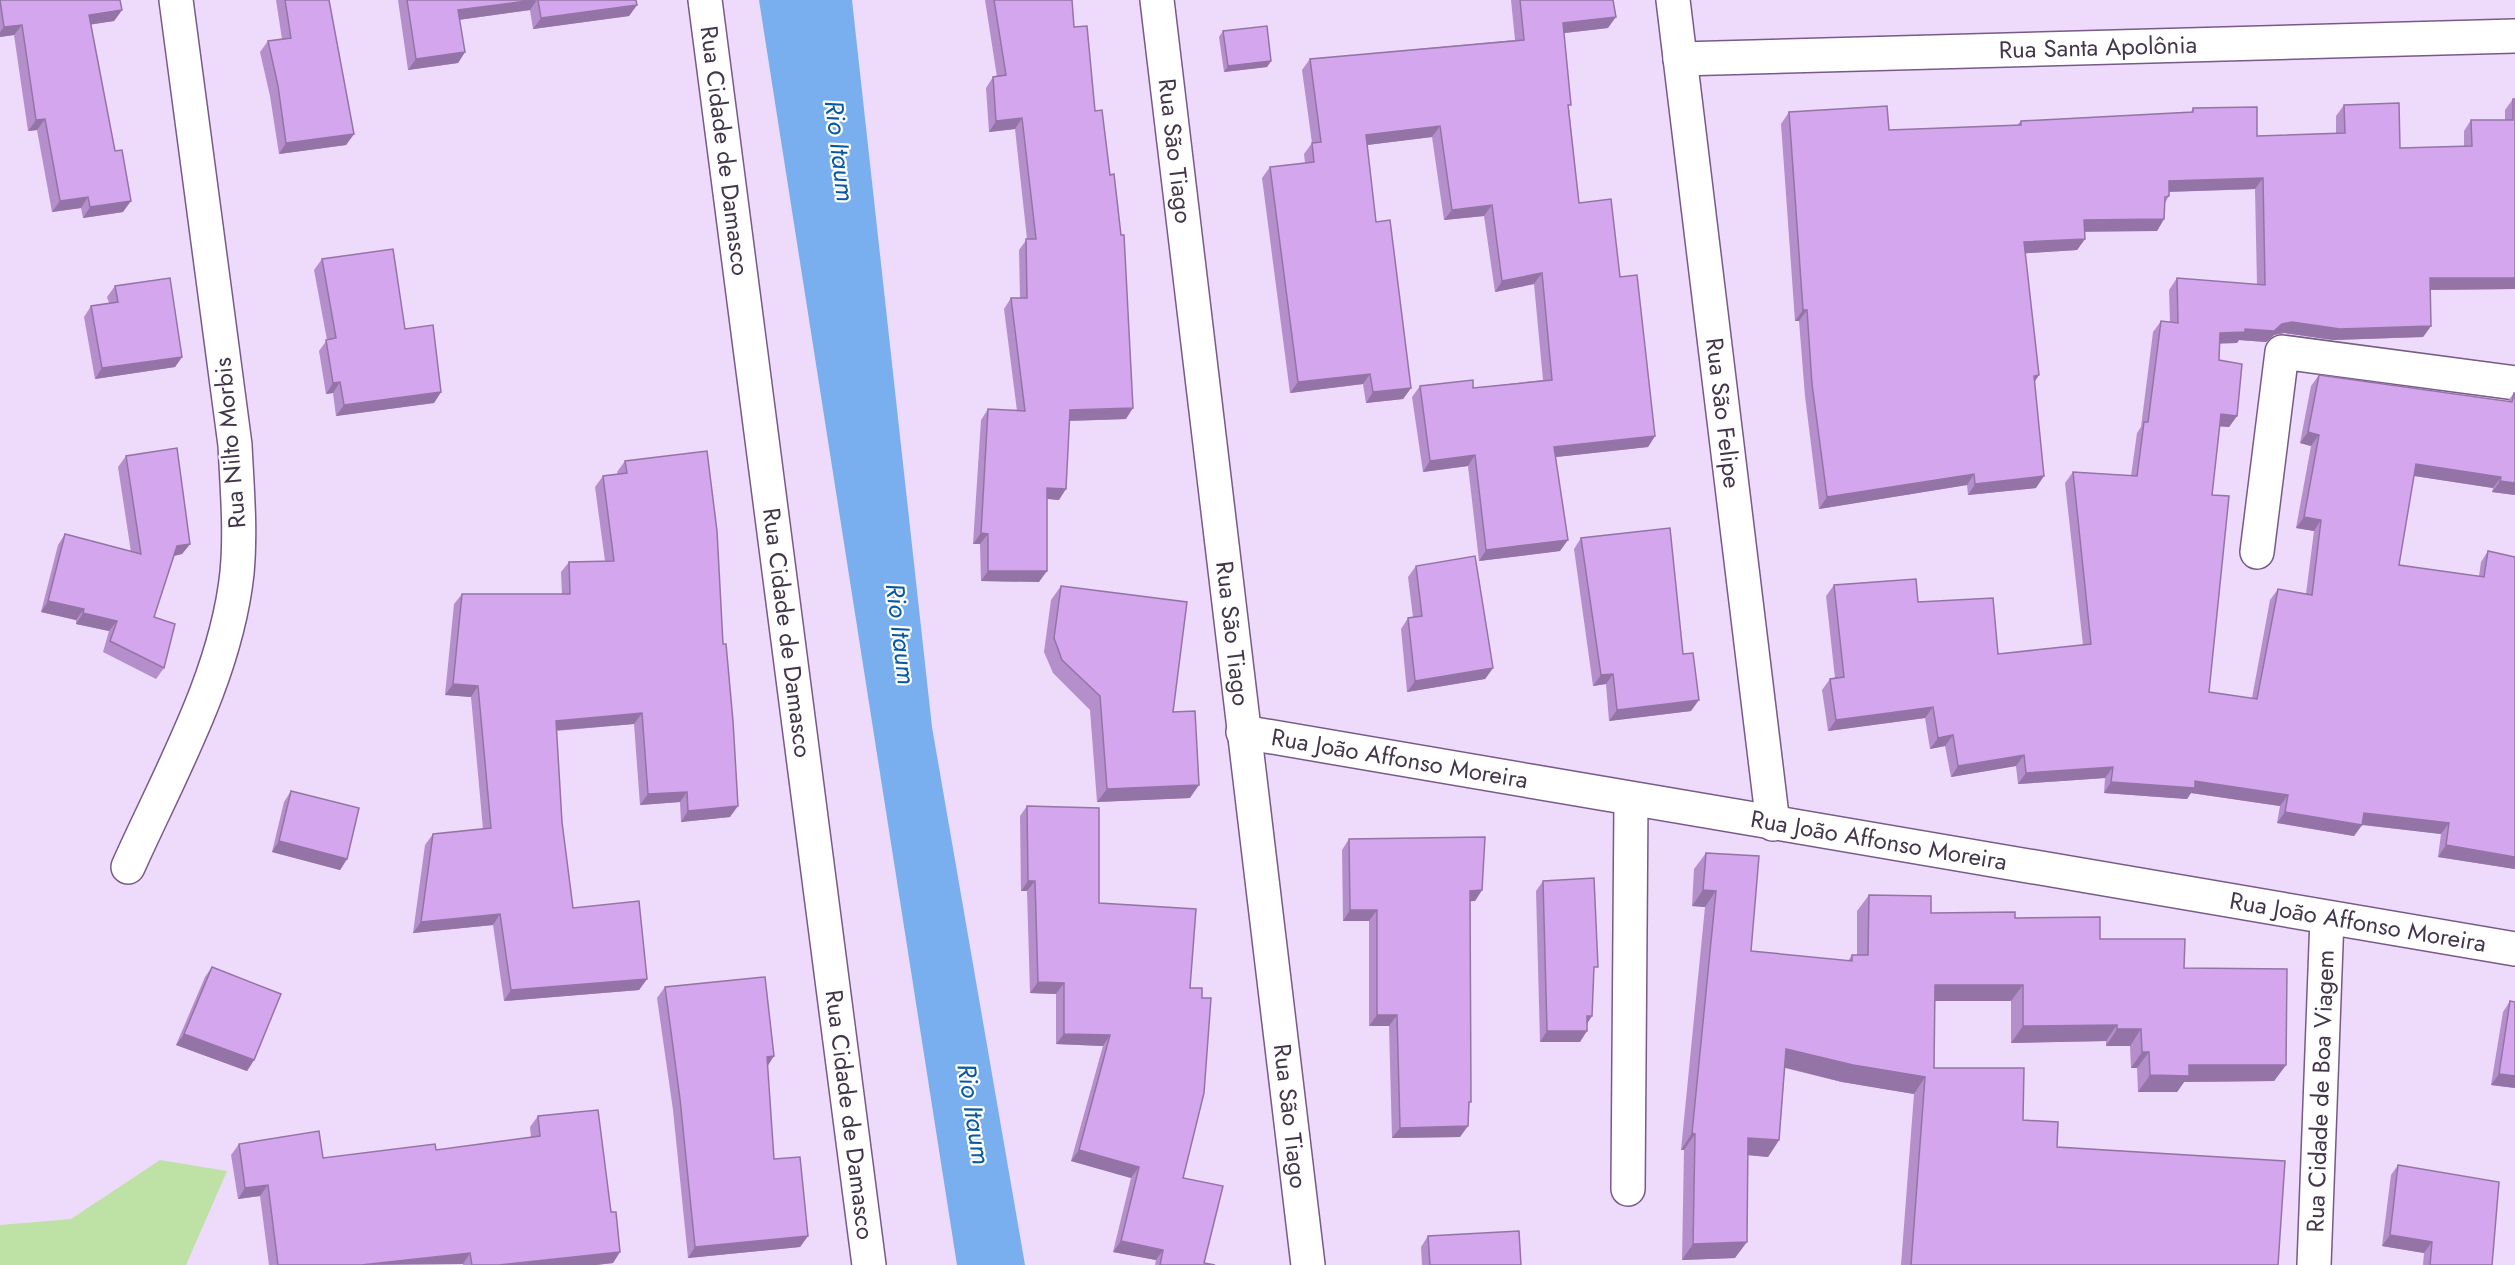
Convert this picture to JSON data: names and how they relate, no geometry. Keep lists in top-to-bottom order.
{
  "streets": {
    "street": [
      "Rua Santa Apolônia",
      "Rua Cidade de Damasco",
      "Rua São Tiago",
      "Rua São Felipe",
      "Rua Nilto Morbis",
      "Rua João Affonso Moreira",
      "Rua Cidade de Boa Viagem"
    ]
  },
  "crossings": [
    ["Rua Santa Apolônia", "Rua São Felipe"],
    ["Rua São Tiago", "Rua João Affonso Moreira"],
    ["Rua São Felipe", "Rua João Affonso Moreira"],
    ["Rua João Affonso Moreira", "Rua Cidade de Boa Viagem"]
  ],
  "water": ["Rio Itaum"]
}
